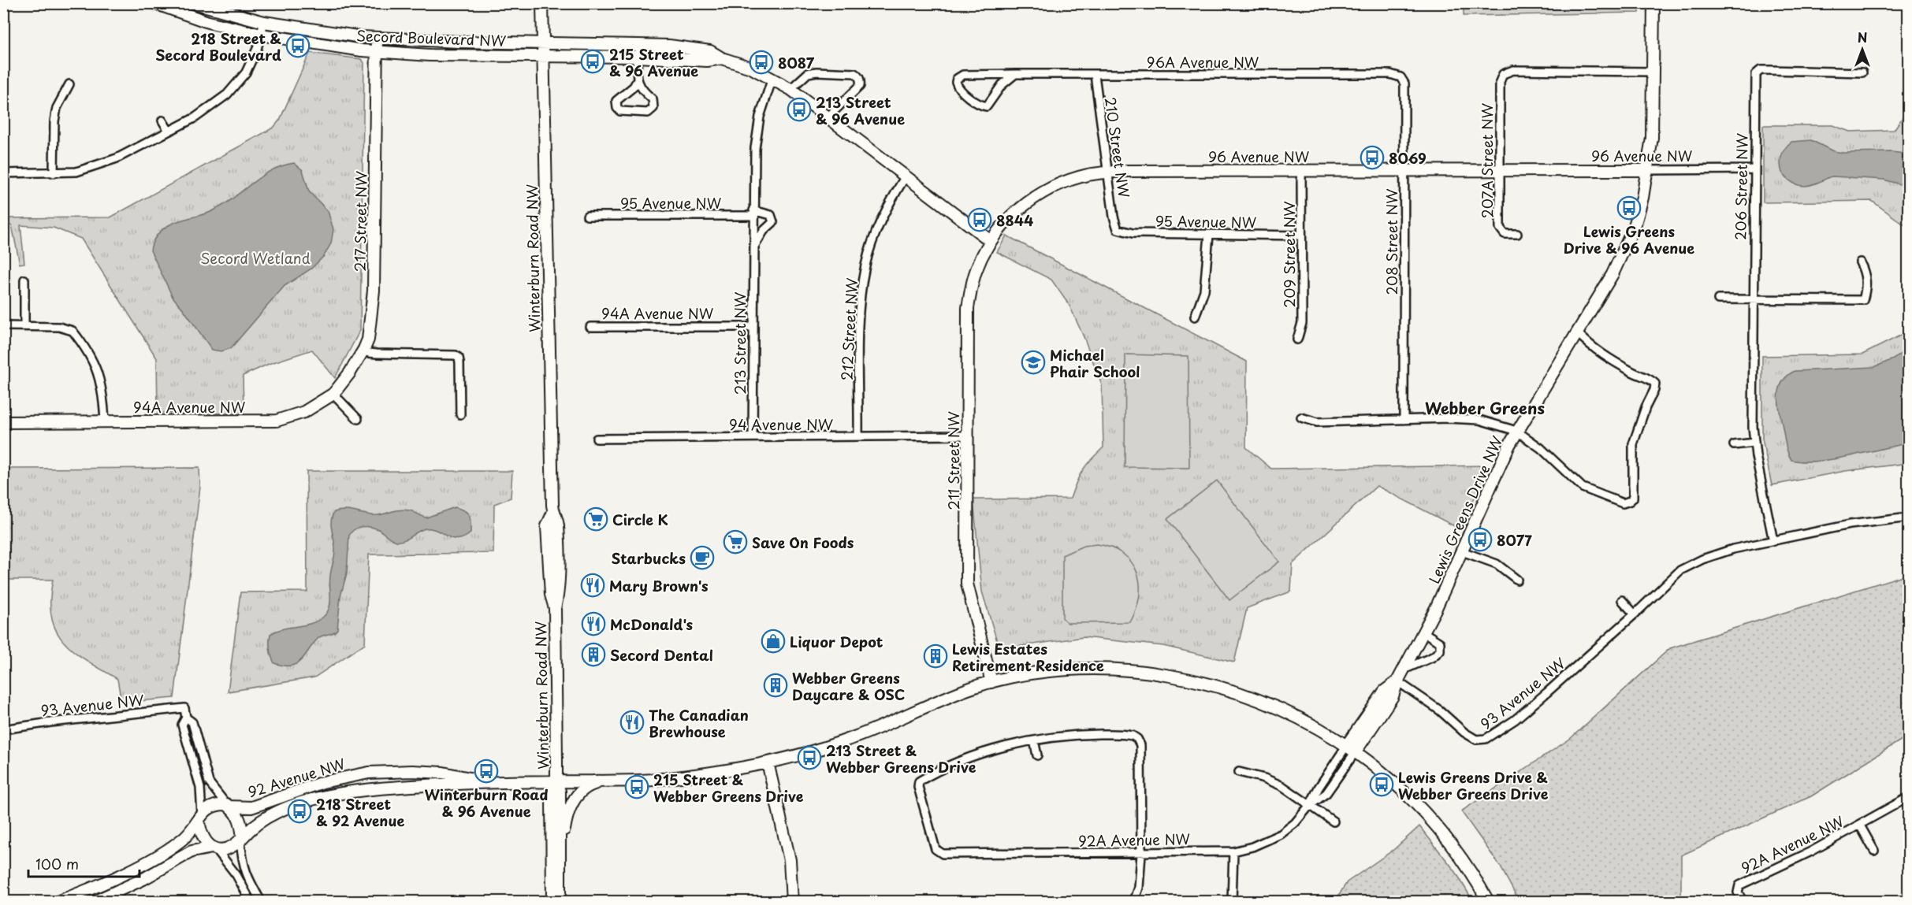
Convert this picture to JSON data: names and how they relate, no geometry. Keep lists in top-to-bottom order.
{
  "streets": {
    "street": [
      "Secord Boulevard NW",
      "96A Avenue NW",
      "210 Street NW",
      "96 Avenue NW",
      "207A Street NW",
      "206 Street NW",
      "95 Avenue NW",
      "217 Street NW",
      "208 Street NW",
      "209 Street NW",
      "Winterburn Road NW",
      "94A Avenue NW",
      "212 Street NW",
      "213 Street NW",
      "94 Avenue NW",
      "211 Street NW",
      "Lewis Greens Drive NW",
      "93 Avenue NW",
      "92 Avenue NW",
      "92A Avenue NW"
    ]
  },
  "crossings": [
    ["Secord Boulevard NW", "217 Street NW"],
    ["Secord Boulevard NW", "Winterburn Road NW"],
    ["96A Avenue NW", "210 Street NW"],
    ["96A Avenue NW", "208 Street NW"],
    ["210 Street NW", "96 Avenue NW"],
    ["210 Street NW", "95 Avenue NW"],
    ["96 Avenue NW", "207A Street NW"],
    ["96 Avenue NW", "206 Street NW"],
    ["96 Avenue NW", "208 Street NW"],
    ["96 Avenue NW", "209 Street NW"],
    ["96 Avenue NW", "211 Street NW"],
    ["96 Avenue NW", "Lewis Greens Drive NW"],
    ["207A Street NW", "Lewis Greens Drive NW"],
    ["206 Street NW", "93 Avenue NW"],
    ["95 Avenue NW", "209 Street NW"],
    ["95 Avenue NW", "213 Street NW"],
    ["217 Street NW", "94A Avenue NW"],
    ["Winterburn Road NW", "92 Avenue NW"],
    ["94A Avenue NW", "213 Street NW"],
    ["212 Street NW", "94 Avenue NW"],
    ["213 Street NW", "94 Avenue NW"],
    ["94 Avenue NW", "211 Street NW"],
    ["211 Street NW", "92 Avenue NW"],
    ["Lewis Greens Drive NW", "93 Avenue NW"],
    ["Lewis Greens Drive NW", "92 Avenue NW"],
    ["Lewis Greens Drive NW", "92A Avenue NW"],
    ["92 Avenue NW", "92A Avenue NW"]
  ],
  "districts": ["Webber Greens"],
  "parks": ["Secord Wetland"],
  "places": {
    "bus stop": [
      "218 Street & Secord Boulevard",
      "215 Street & 96 Avenue",
      "8087",
      "213 Street & 96 Avenue",
      "8069",
      "Lewis Greens Drive & 96 Avenue",
      "8844",
      "8077",
      "213 Street & Webber Greens Drive",
      "Winterburn Road & 96 Avenue",
      "Lewis Greens Drive & Webber Greens Drive",
      "215 Street & Webber Greens Drive",
      "218 Street & 92 Avenue"
    ],
    "school or university": ["Michael Phair School"],
    "supermarket": ["Circle K", "Save On Foods"],
    "cafe": ["Starbucks"],
    "restaurant": ["Mary Brown's", "McDonald's", "The Canadian Brewhouse"],
    "shop": ["Liquor Depot"],
    "building": ["Secord Dental", "Lewis Estates Retirement Residence", "Webber Greens Daycare & OSC"]
  },
  "scale_bar": "100 m",
  "north": "top"
}
